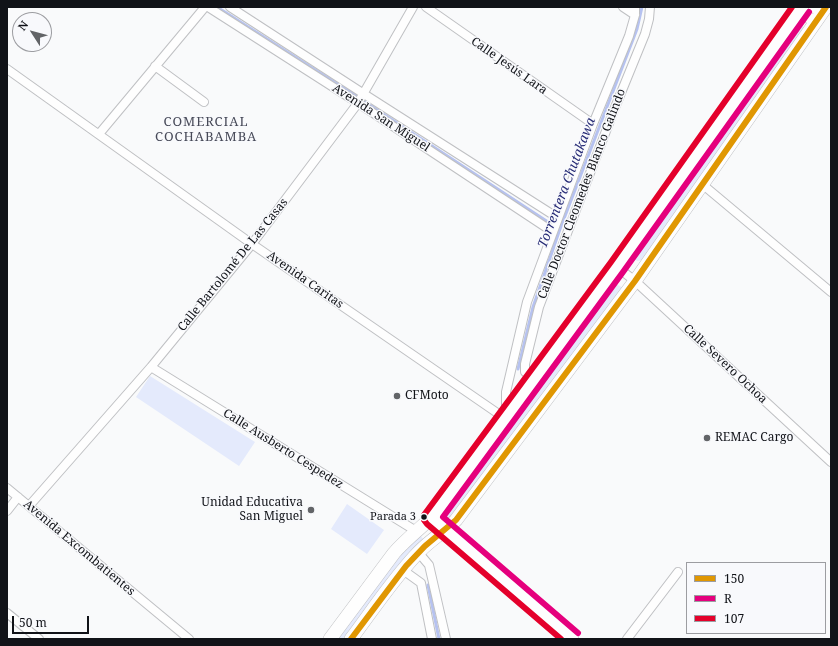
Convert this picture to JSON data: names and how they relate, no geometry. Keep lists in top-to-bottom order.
{
  "streets": {
    "street": [
      "Calle Jesús Lara",
      "Avenida San Miguel",
      "Calle Doctor Cleomedes Blanco Galindo",
      "Calle Bartolomé De Las Casas",
      "Avenida Caritas",
      "Calle Severo Ochoa",
      "Calle Ausberto Cespedez",
      "Avenida Excombatientes"
    ]
  },
  "crossings": [
    ["Avenida San Miguel", "Calle Bartolomé De Las Casas"],
    ["Calle Bartolomé De Las Casas", "Avenida Caritas"],
    ["Calle Bartolomé De Las Casas", "Calle Ausberto Cespedez"],
    ["Calle Bartolomé De Las Casas", "Avenida Excombatientes"]
  ],
  "districts": ["COMERCIAL COCHABAMBA"],
  "water": ["Torrentera Chutakawa"],
  "places": [
    "CFMoto",
    "REMAC Cargo",
    "Unidad Educativa San Miguel",
    "Parada 3"
  ],
  "lines": ["transit line 150", "transit line 107", "transit line R"],
  "legend": ["150", "R", "107"],
  "scale_bar": "50 m",
  "north": "top left"
}
